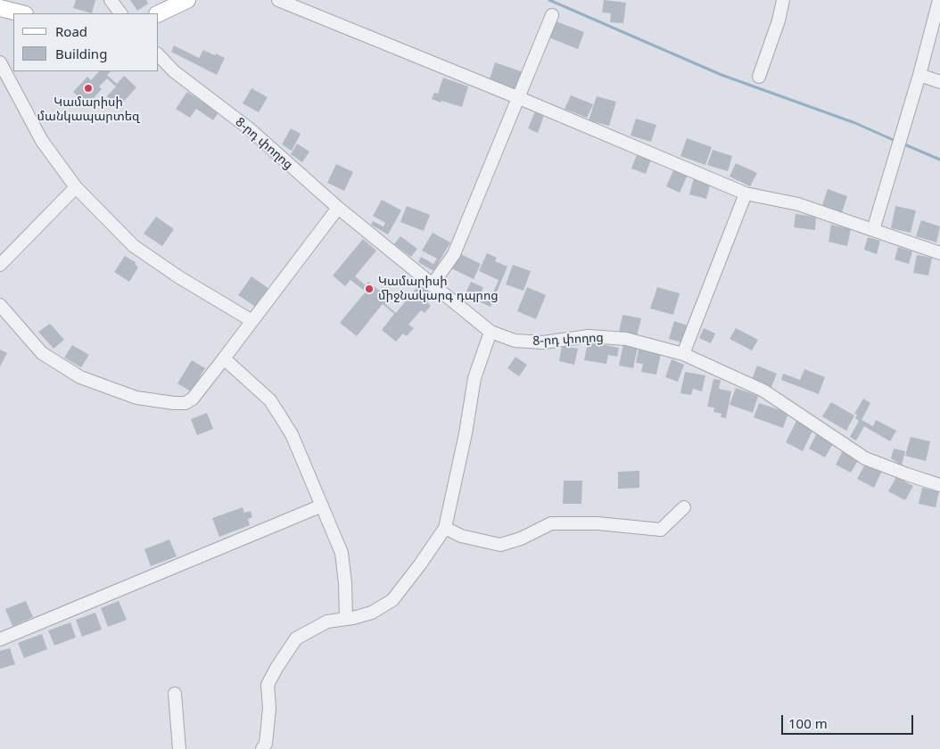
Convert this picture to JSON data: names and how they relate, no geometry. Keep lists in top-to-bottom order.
{
  "streets": {
    "street": ["8-րդ փողոց"]
  },
  "places": ["Կամարիսի մանկապարտեզ", "Կամարիսի միջնակարգ դպրոց"],
  "legend": ["Road", "Building"],
  "scale_bar": "100 m"
}
